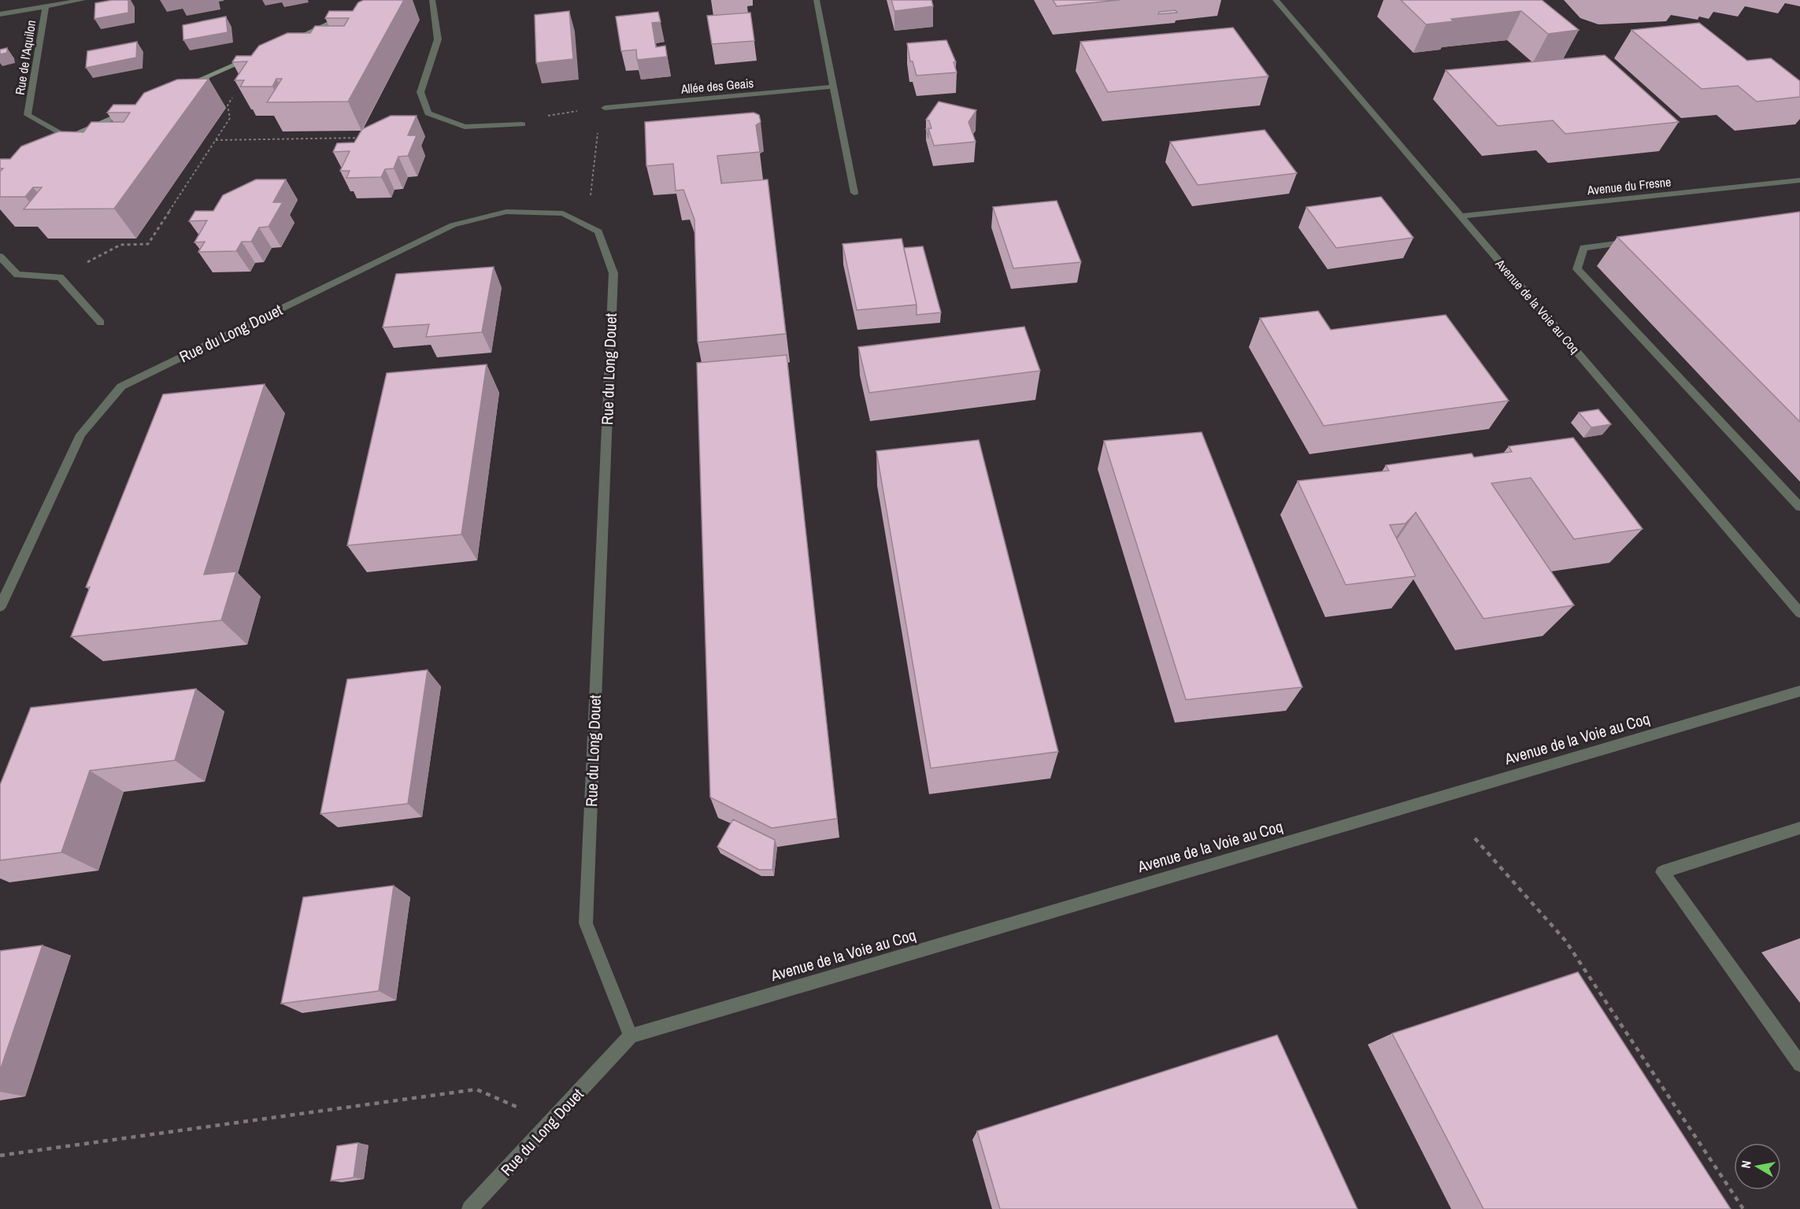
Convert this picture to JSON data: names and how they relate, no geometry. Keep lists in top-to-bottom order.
{
  "streets": {
    "street": [
      "Rue de l'Aquilon",
      "Allée des Geais",
      "Avenue du Fresne",
      "Avenue de la Voie au Coq",
      "Rue du Long Douet"
    ]
  },
  "crossings": [
    ["Avenue du Fresne", "Avenue de la Voie au Coq"],
    ["Avenue de la Voie au Coq", "Rue du Long Douet"]
  ],
  "north": "left"
}
